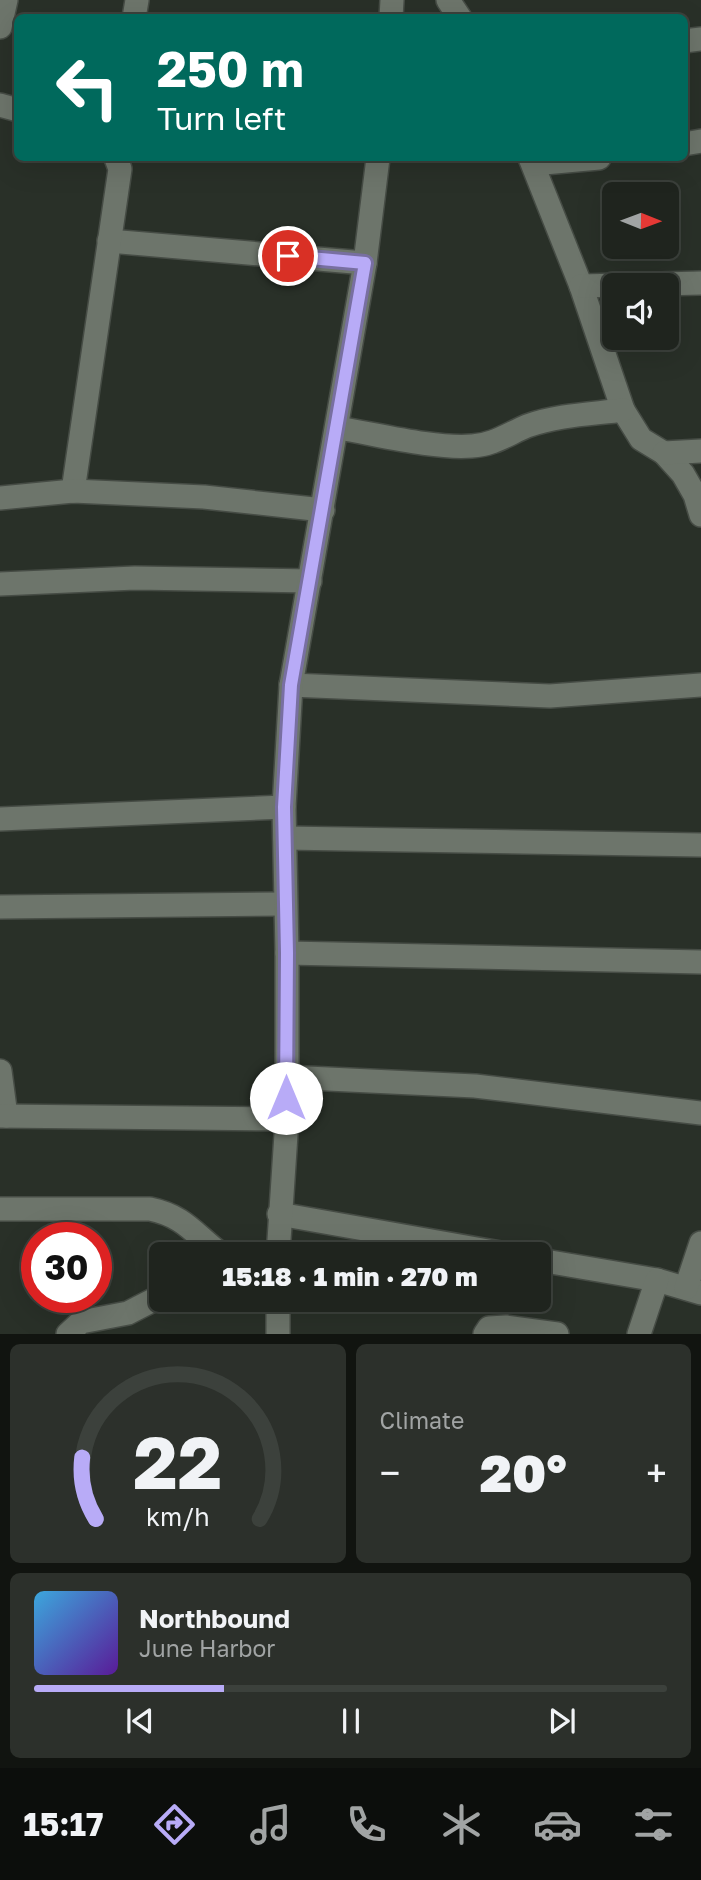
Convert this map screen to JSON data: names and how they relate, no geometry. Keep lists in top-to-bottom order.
{
  "north": "right",
  "page": {
    "turn": ["250 m", "Turn left"],
    "limit": "30",
    "trip": "15:18 · 1 min · 270 m",
    "tile": "Climate",
    "heat": ["−", "20°", "+"],
    "song": ["Northbound", "June Harbor"],
    "tabs": "15:17",
    "gauge": ["22", "km/h"]
  }
}
